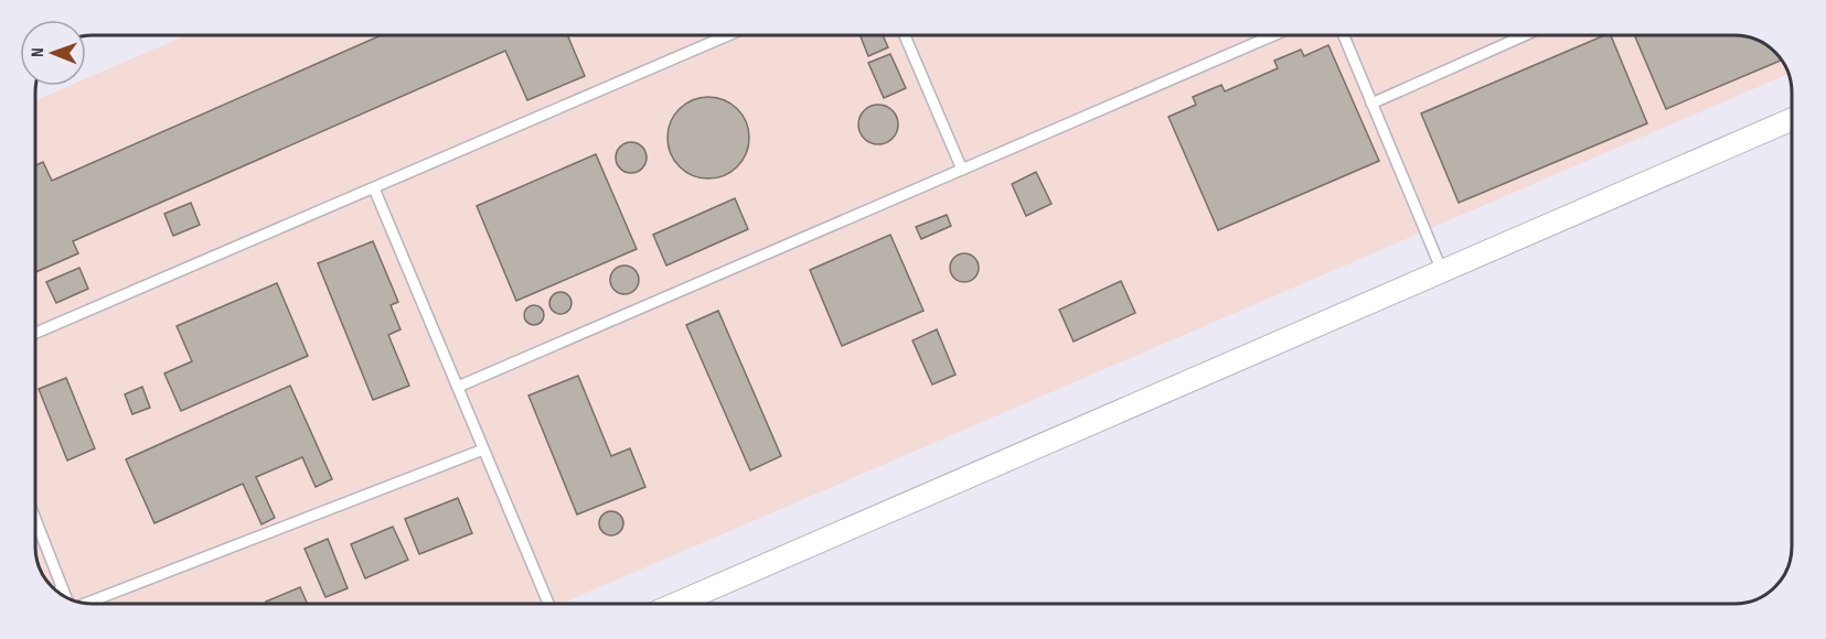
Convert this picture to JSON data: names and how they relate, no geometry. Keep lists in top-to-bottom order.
{
  "north": "left"
}
